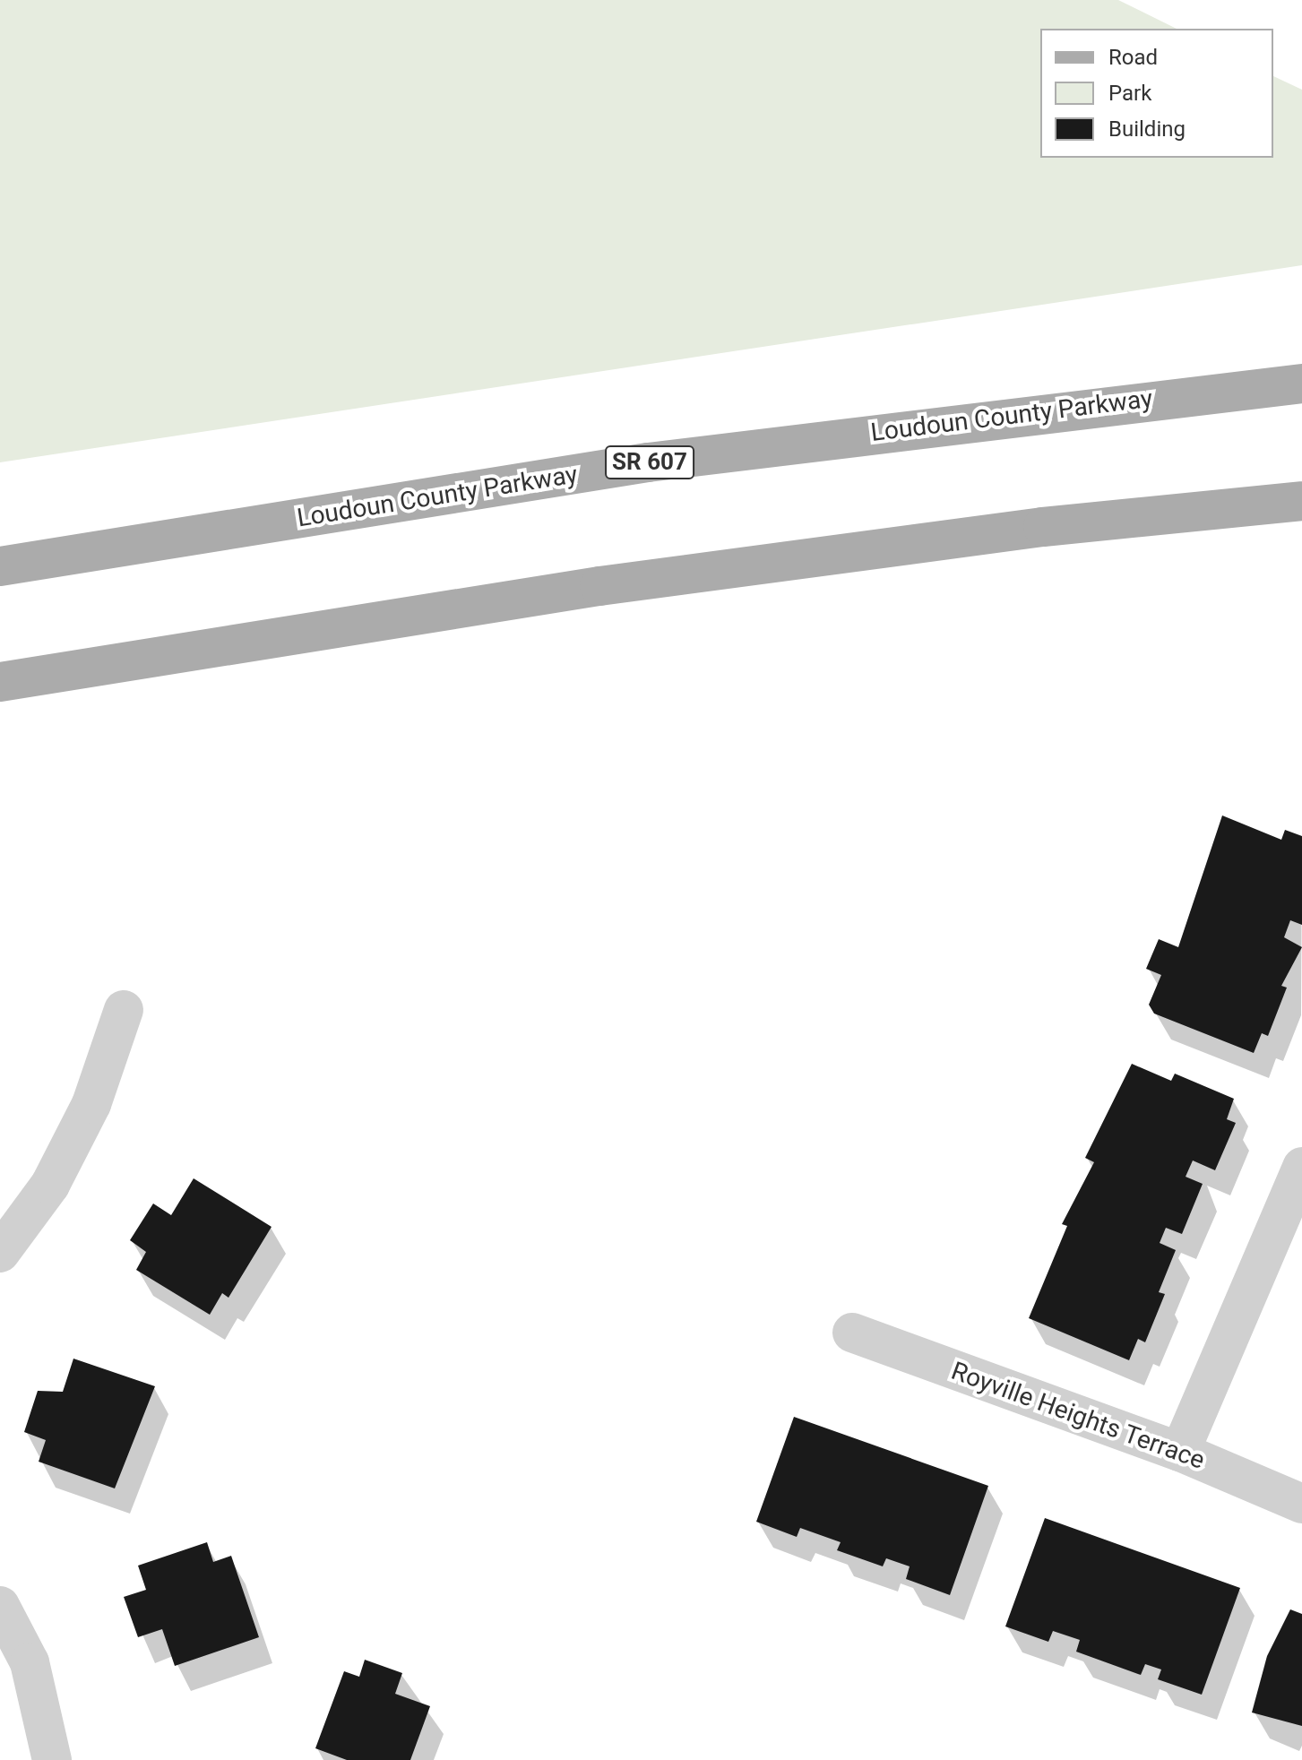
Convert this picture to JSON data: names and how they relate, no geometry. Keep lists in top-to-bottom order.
{
  "streets": {
    "main road": ["Loudoun County Parkway", "SR 607"],
    "street": ["Royville Heights Terrace"]
  },
  "legend": ["Road", "Park", "Building"]
}
